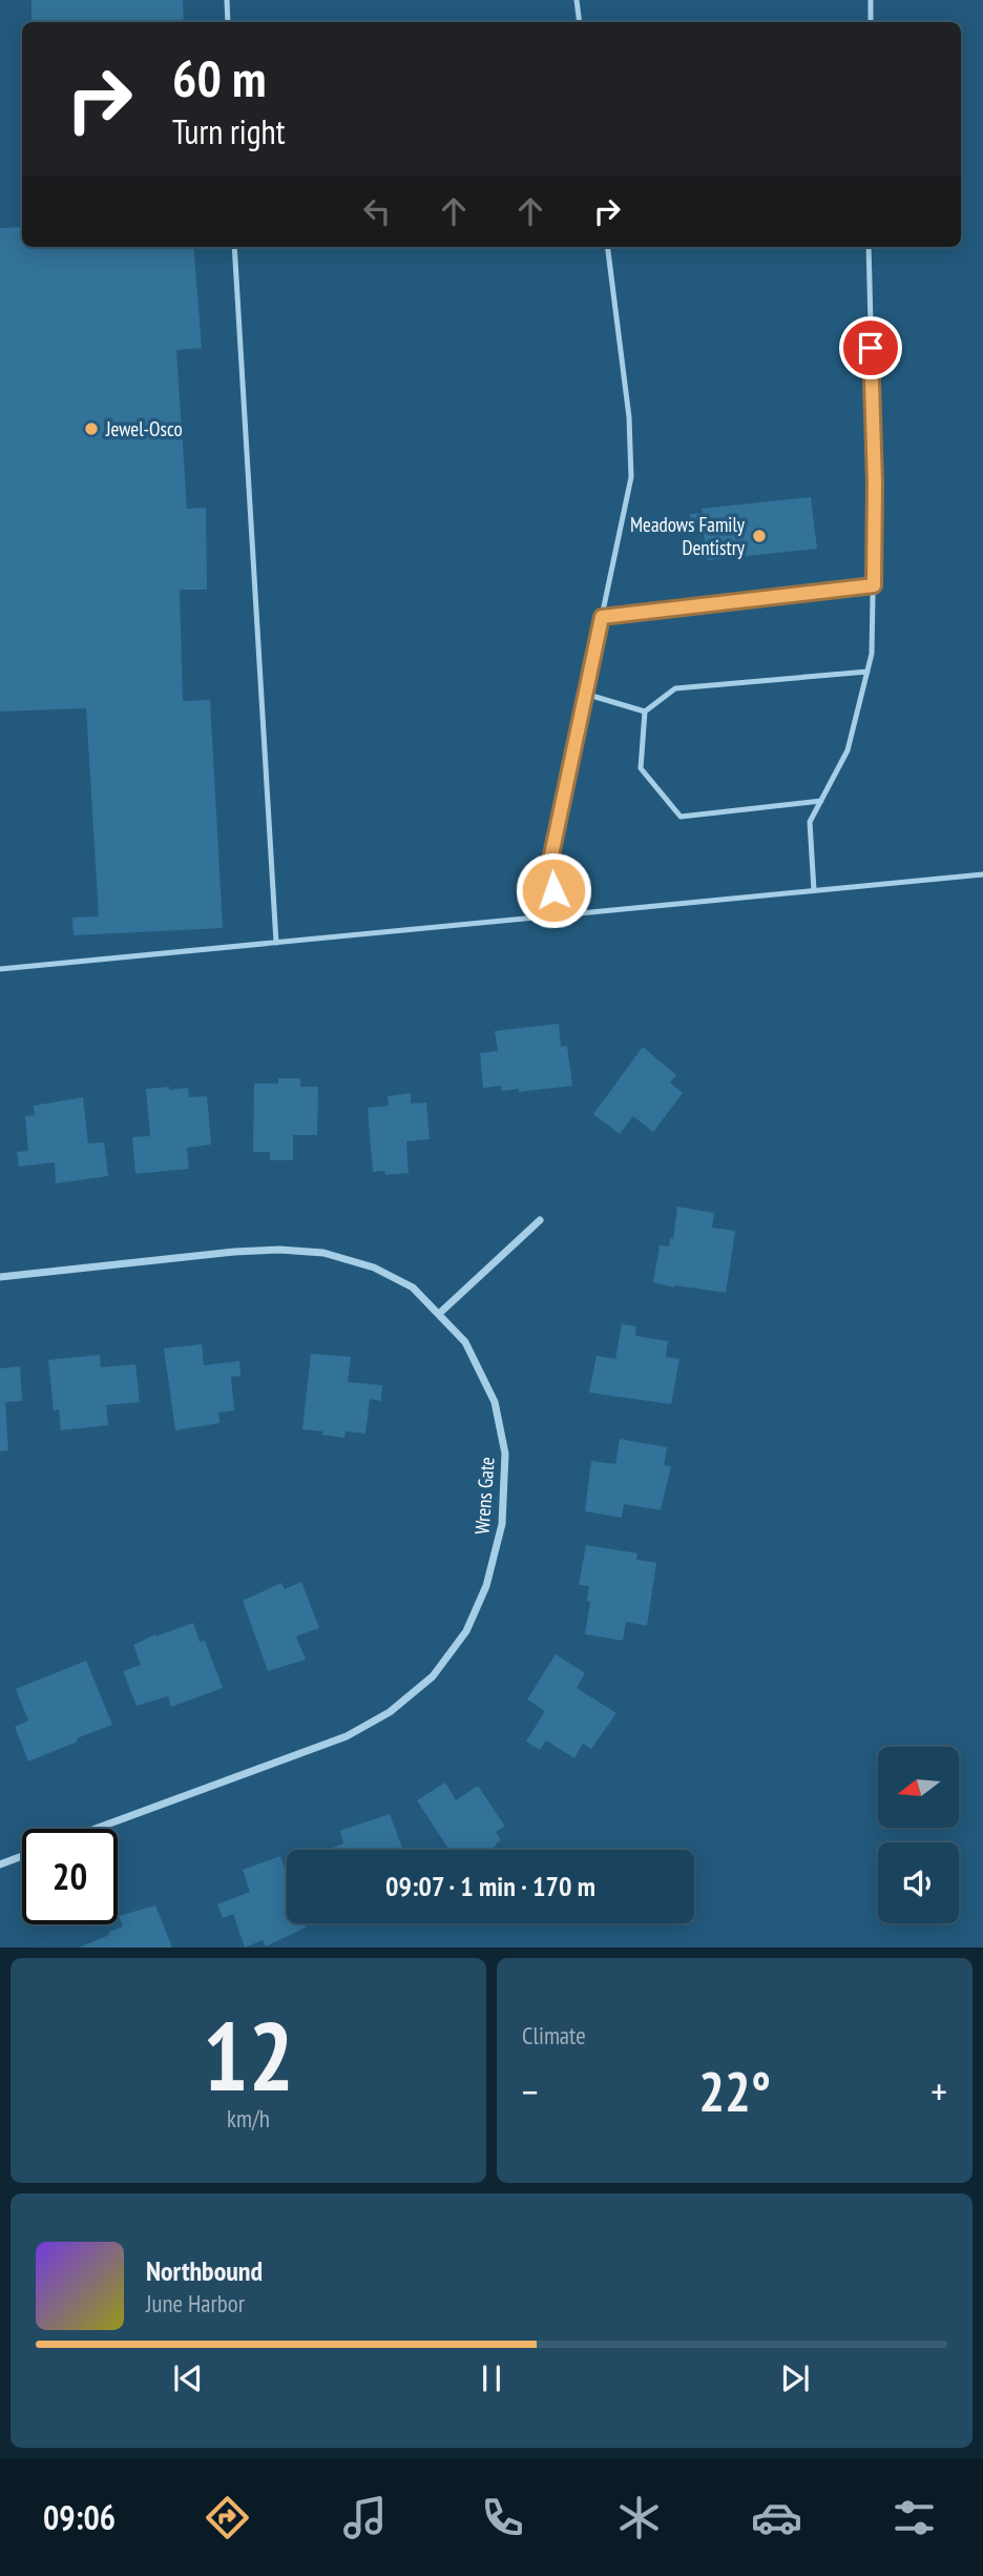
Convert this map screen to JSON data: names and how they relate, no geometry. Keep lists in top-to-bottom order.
{
  "streets": {
    "street": ["Wrens Gate"]
  },
  "places": ["Jewel-Osco", "Meadows Family Dentistry"],
  "north": "left",
  "page": {
    "turn": ["60 m", "Turn right"],
    "limit": "20",
    "trip": "09:07 · 1 min · 170 m",
    "tile": [
      ["12", "km/h"],
      "Climate"
    ],
    "heat": ["−", "22°", "+"],
    "song": ["Northbound", "June Harbor"],
    "tabs": "09:06"
  }
}
